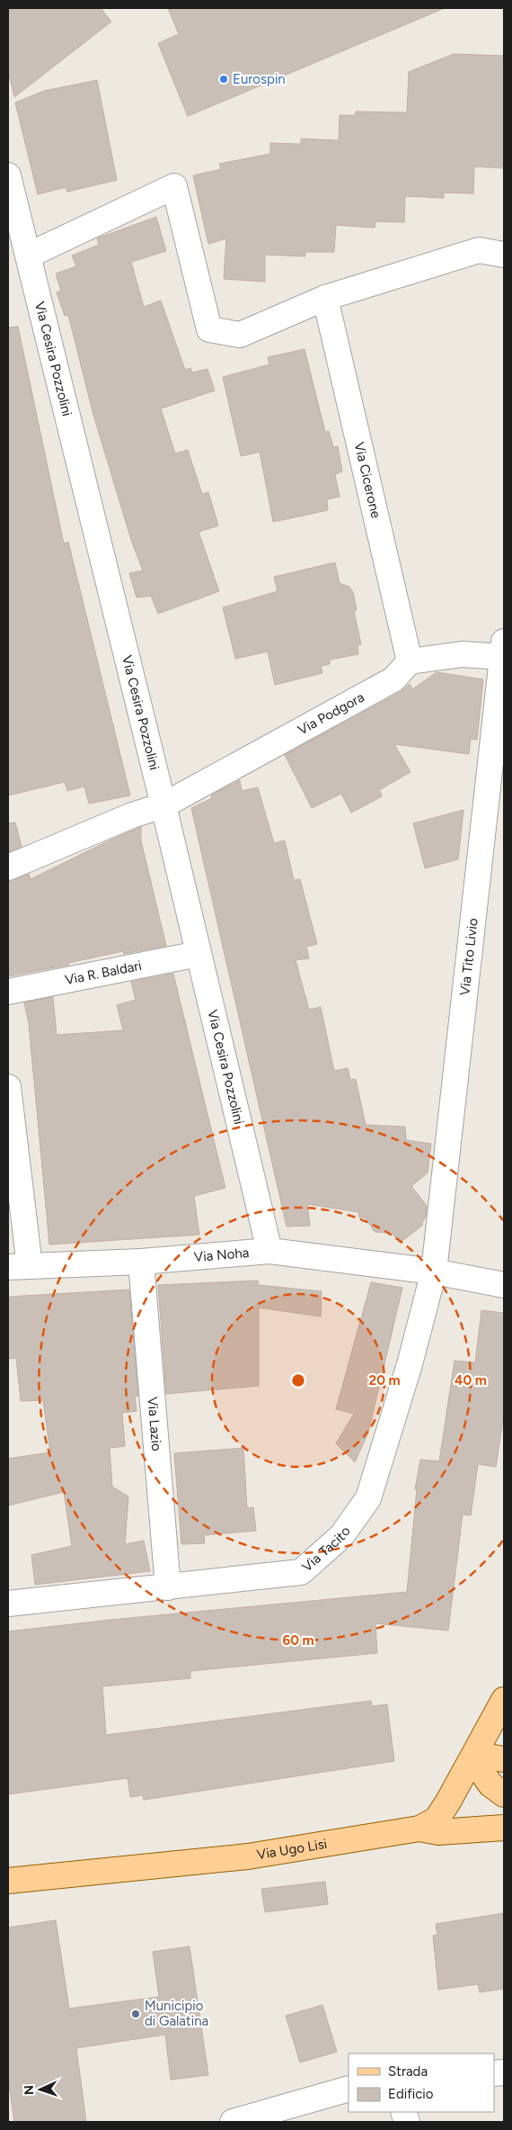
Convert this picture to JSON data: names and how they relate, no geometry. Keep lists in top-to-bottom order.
{
  "streets": {
    "main road": ["Via Ugo Lisi"],
    "street": [
      "Via Cesira Pozzolini",
      "Via Cicerone",
      "Via Podgora",
      "Via Tito Livio",
      "Via R. Baldari",
      "Via Noha",
      "Via Lazio",
      "Via Tacito"
    ]
  },
  "crossings": [
    ["Via Cesira Pozzolini", "Via Podgora"],
    ["Via Cesira Pozzolini", "Via R. Baldari"],
    ["Via Cesira Pozzolini", "Via Noha"],
    ["Via Cicerone", "Via Podgora"],
    ["Via Tito Livio", "Via Noha"],
    ["Via Tito Livio", "Via Tacito"],
    ["Via Noha", "Via Lazio"],
    ["Via Noha", "Via Tacito"],
    ["Via Lazio", "Via Tacito"]
  ],
  "places": ["Eurospin", "Municipio di Galatina"],
  "legend": ["Strada", "Edificio"],
  "north": "left",
  "rings": ["20 m", "40 m", "60 m"]
}
